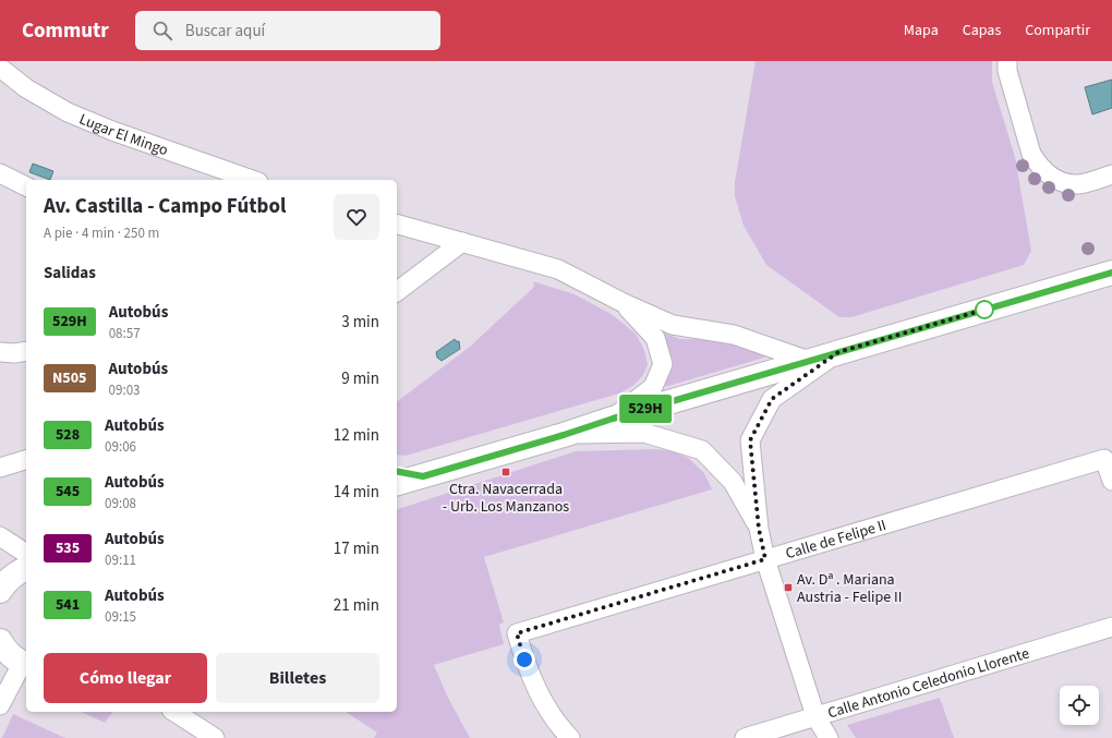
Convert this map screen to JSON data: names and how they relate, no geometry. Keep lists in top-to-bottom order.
{
  "streets": {
    "street": ["Lugar El Mingo", "Calle de Felipe II", "Calle Antonio Celedonio Llorente"]
  },
  "places": {
    "transit": ["Ctra. Navacerrada - Urb. Los Manzanos", "Av. Dª . Mariana Austria - Felipe II"]
  },
  "lines": ["bus line 529H"],
  "page": {
    "header": "Commutr",
    "search": "Buscar aquí",
    "nav": ["Mapa", "Capas", "Compartir"],
    "on_map": "529H",
    "heading": [
      ["Av. Castilla - Campo Fútbol", "A pie · 4 min · 250 m"],
      "Salidas"
    ],
    "list": [
      {
        "mark": "529H",
        "name": "Autobús",
        "note": "08:57",
        "value": "3 min"
      },
      {
        "mark": "N505",
        "name": "Autobús",
        "note": "09:03",
        "value": "9 min"
      },
      {
        "mark": "528",
        "name": "Autobús",
        "note": "09:06",
        "value": "12 min"
      },
      {
        "mark": "545",
        "name": "Autobús",
        "note": "09:08",
        "value": "14 min"
      },
      {
        "mark": "535",
        "name": "Autobús",
        "note": "09:11",
        "value": "17 min"
      },
      {
        "mark": "541",
        "name": "Autobús",
        "note": "09:15",
        "value": "21 min"
      }
    ],
    "buttons": ["Cómo llegar", "Billetes"]
  }
}
